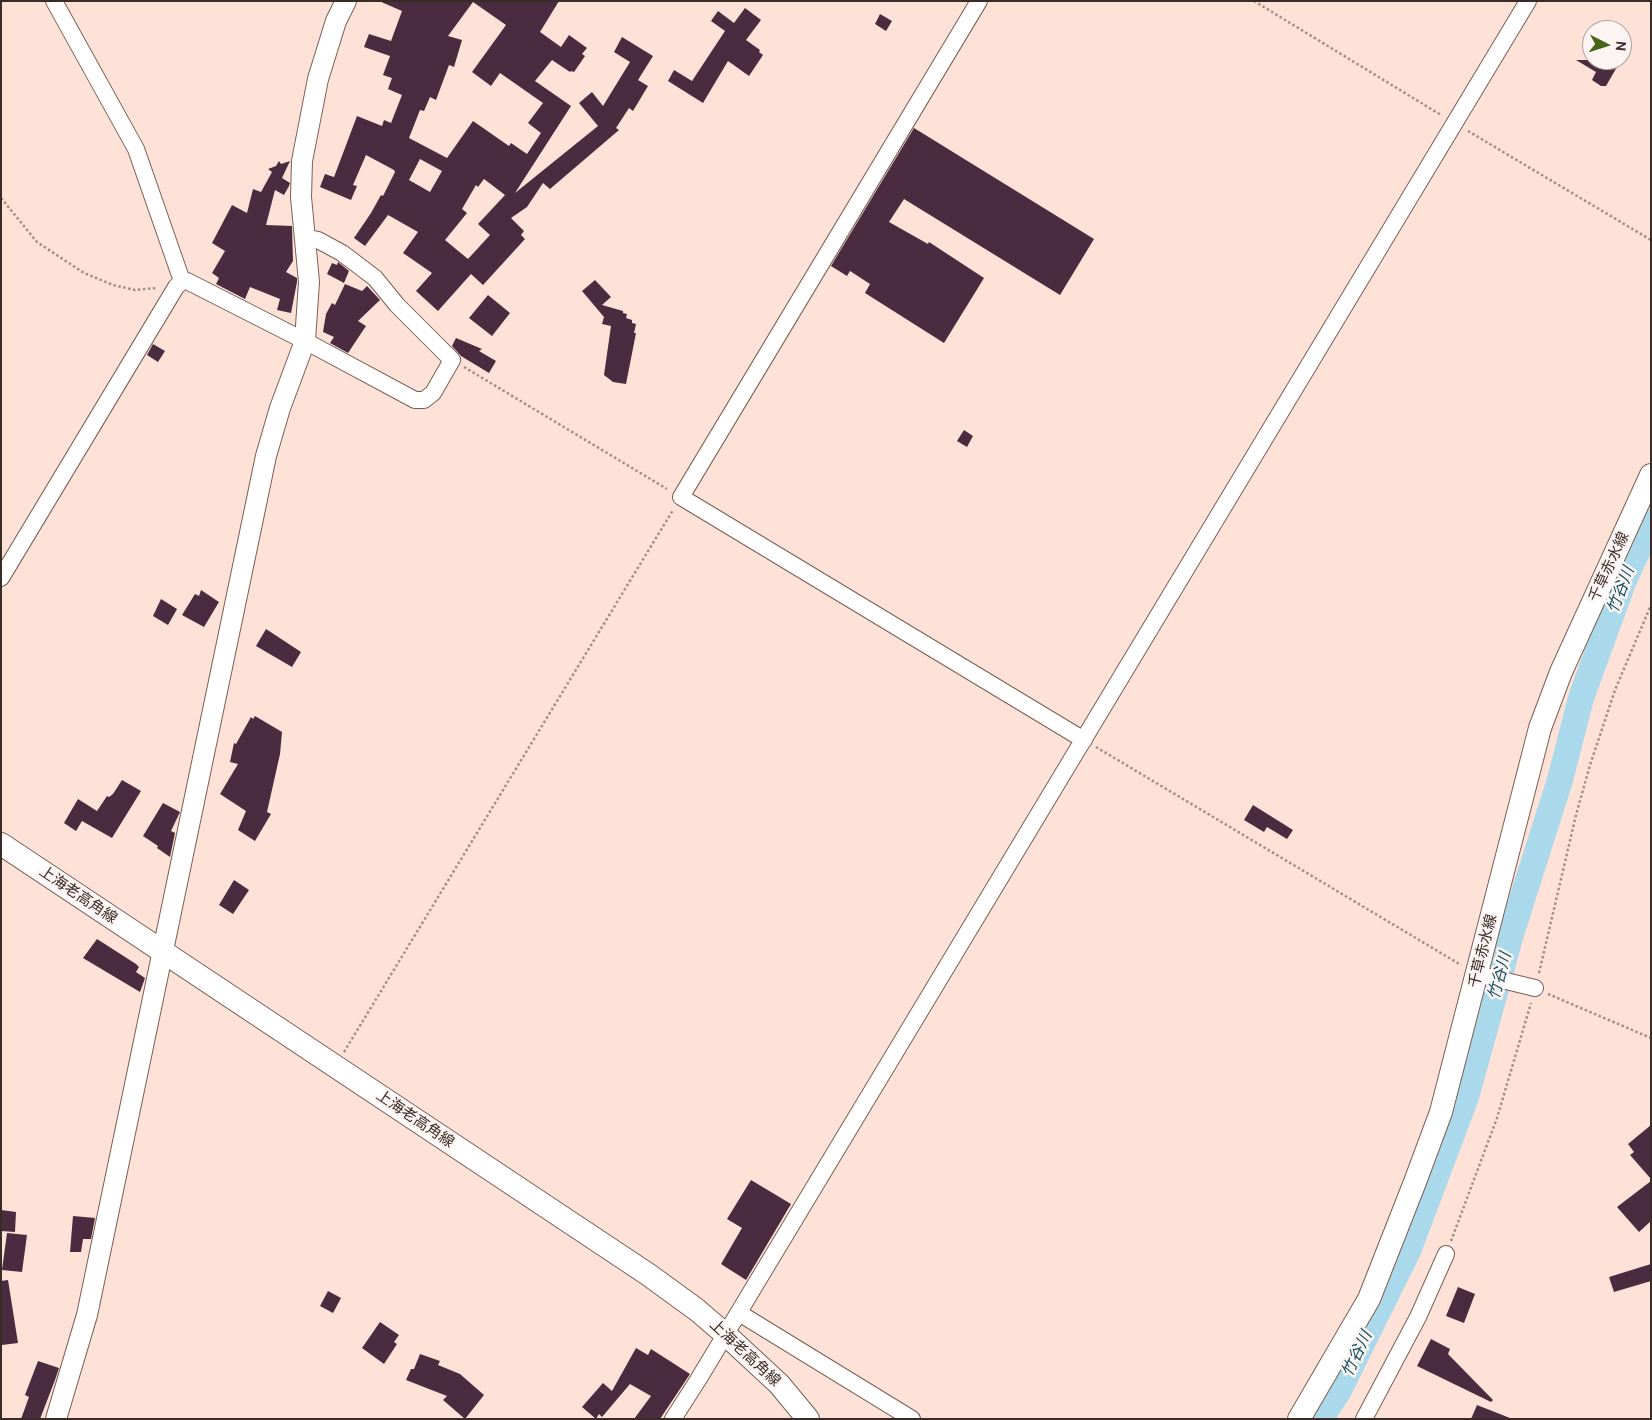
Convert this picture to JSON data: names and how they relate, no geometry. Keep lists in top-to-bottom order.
{
  "streets": {
    "main road": ["千草赤水線", "上海老高角線"]
  },
  "water": ["竹谷川"],
  "north": "right"
}
